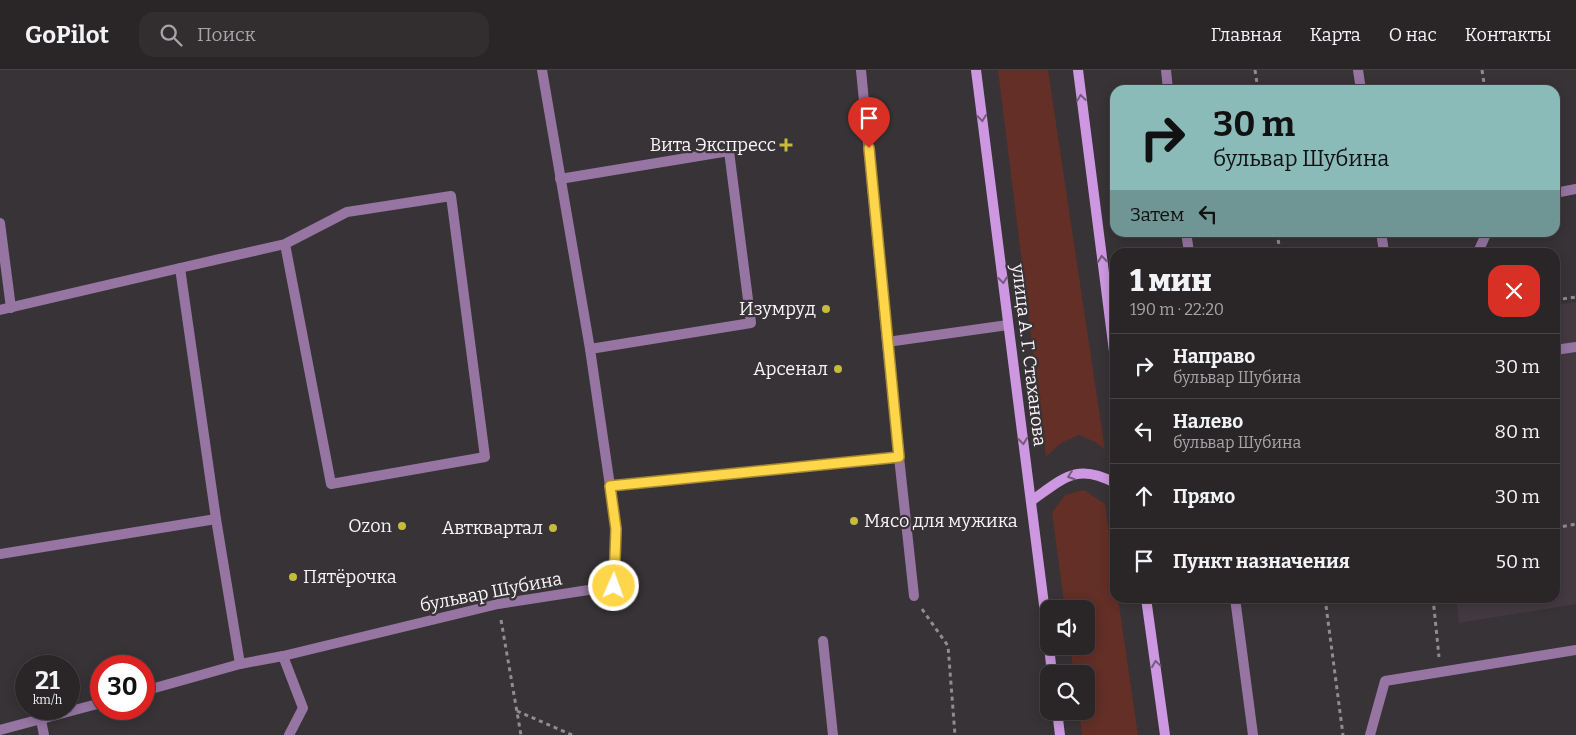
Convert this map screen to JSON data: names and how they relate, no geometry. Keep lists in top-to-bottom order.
{
  "streets": {
    "main road": ["улица А. Г. Стаханова"],
    "street": ["бульвар Шубина"]
  },
  "one_way": ["улица А. Г. Стаханова"],
  "places": {
    "health": ["Вита Экспресс"],
    "other": [
      "Изумруд",
      "Арсенал",
      "Мясо для мужика",
      "Ozon",
      "Автквартал",
      "Пятёрочка"
    ]
  },
  "page": {
    "header": "GoPilot",
    "search": "Поиск",
    "nav": [
      "Главная",
      "Карта",
      "О нас",
      "Контакты"
    ],
    "turn": ["30 m", "бульвар Шубина"],
    "then": "Затем",
    "heading": ["1 мин", "190 m · 22:20"],
    "list": [
      {
        "name": "Направо",
        "note": "бульвар Шубина",
        "value": "30 m"
      },
      {
        "name": "Налево",
        "note": "бульвар Шубина",
        "value": "80 m"
      },
      {
        "name": "Прямо",
        "value": "30 m"
      },
      {
        "name": "Пункт назначения",
        "value": "50 m"
      }
    ],
    "speed": "21 km/h",
    "limit": "30"
  }
}
